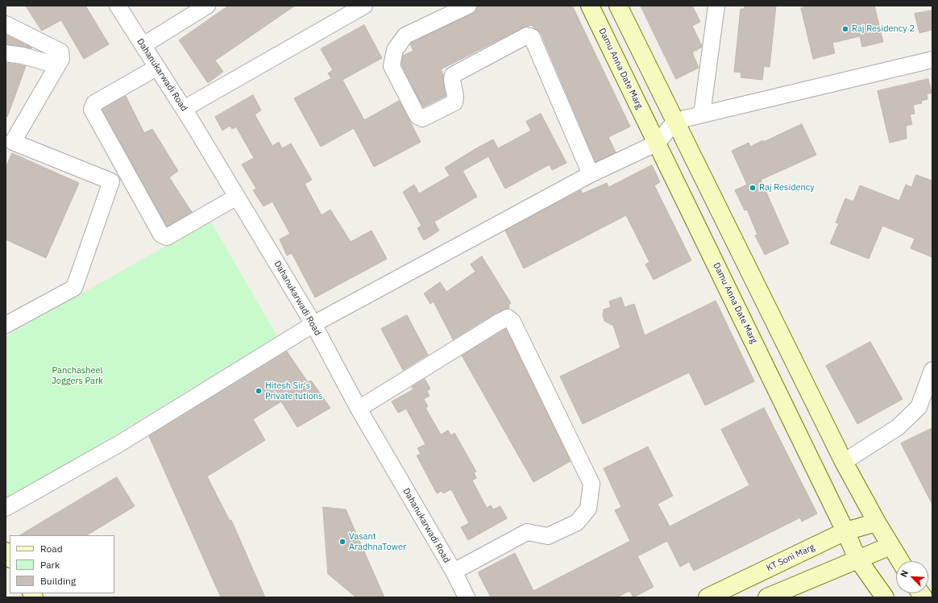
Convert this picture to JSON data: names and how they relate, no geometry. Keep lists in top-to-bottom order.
{
  "streets": {
    "street": ["Damu Anna Date Marg", "Dahanukarwadi Road", "KT Soni Marg"]
  },
  "crossings": [
    ["Damu Anna Date Marg", "KT Soni Marg"]
  ],
  "parks": ["Panchasheel Joggers Park"],
  "places": [
    "Raj Residency 2",
    "Raj Residency",
    "Hitesh Sir's Private tutions",
    "Vasant AradhnaTower"
  ],
  "legend": ["Road", "Park", "Building"],
  "north": "top left"
}
